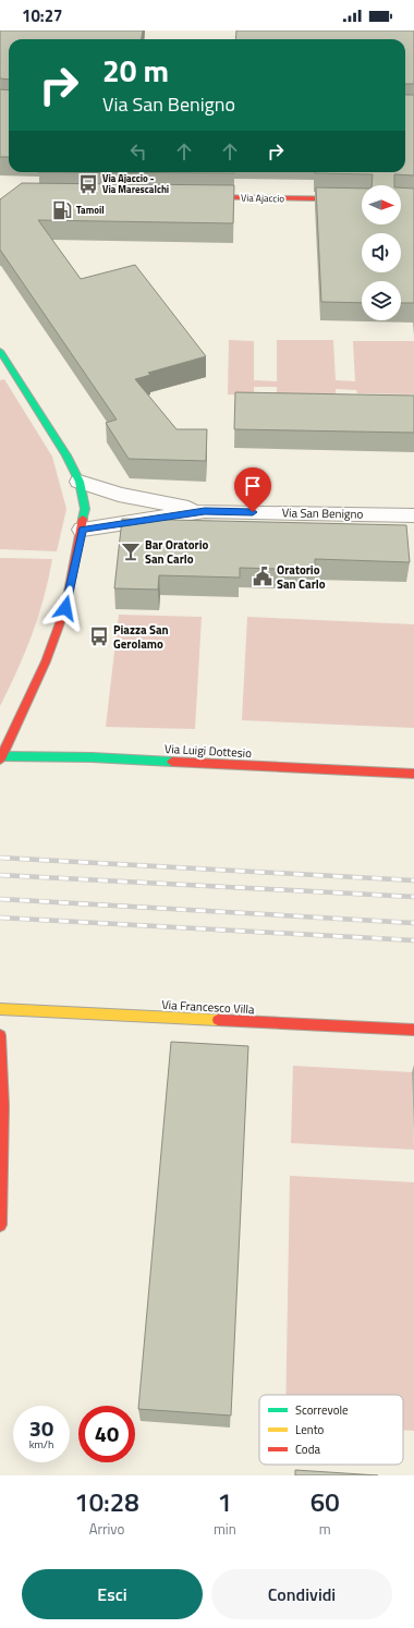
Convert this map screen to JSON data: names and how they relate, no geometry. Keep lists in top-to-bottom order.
{
  "streets": {
    "street": [
      "Via Ajaccio",
      "Via San Benigno",
      "Via Luigi Dottesio",
      "Via Francesco Villa"
    ]
  },
  "places": {
    "bus stop": ["Via Ajaccio - Via Marescalchi", "Piazza San Gerolamo"],
    "fuel station": ["Tamoil"],
    "bar": ["Bar Oratorio San Carlo"],
    "public building": ["Oratorio San Carlo"]
  },
  "legend": ["Scorrevole", "Lento", "Coda"],
  "north": "right",
  "page": {
    "status": "10:27",
    "turn": ["20 m", "Via San Benigno"],
    "speed": "30 km/h",
    "limit": "40",
    "eta": [
      "10:28",
      "Arrivo",
      "1",
      "min",
      "60",
      "m"
    ],
    "buttons": ["Esci", "Condividi"]
  }
}
